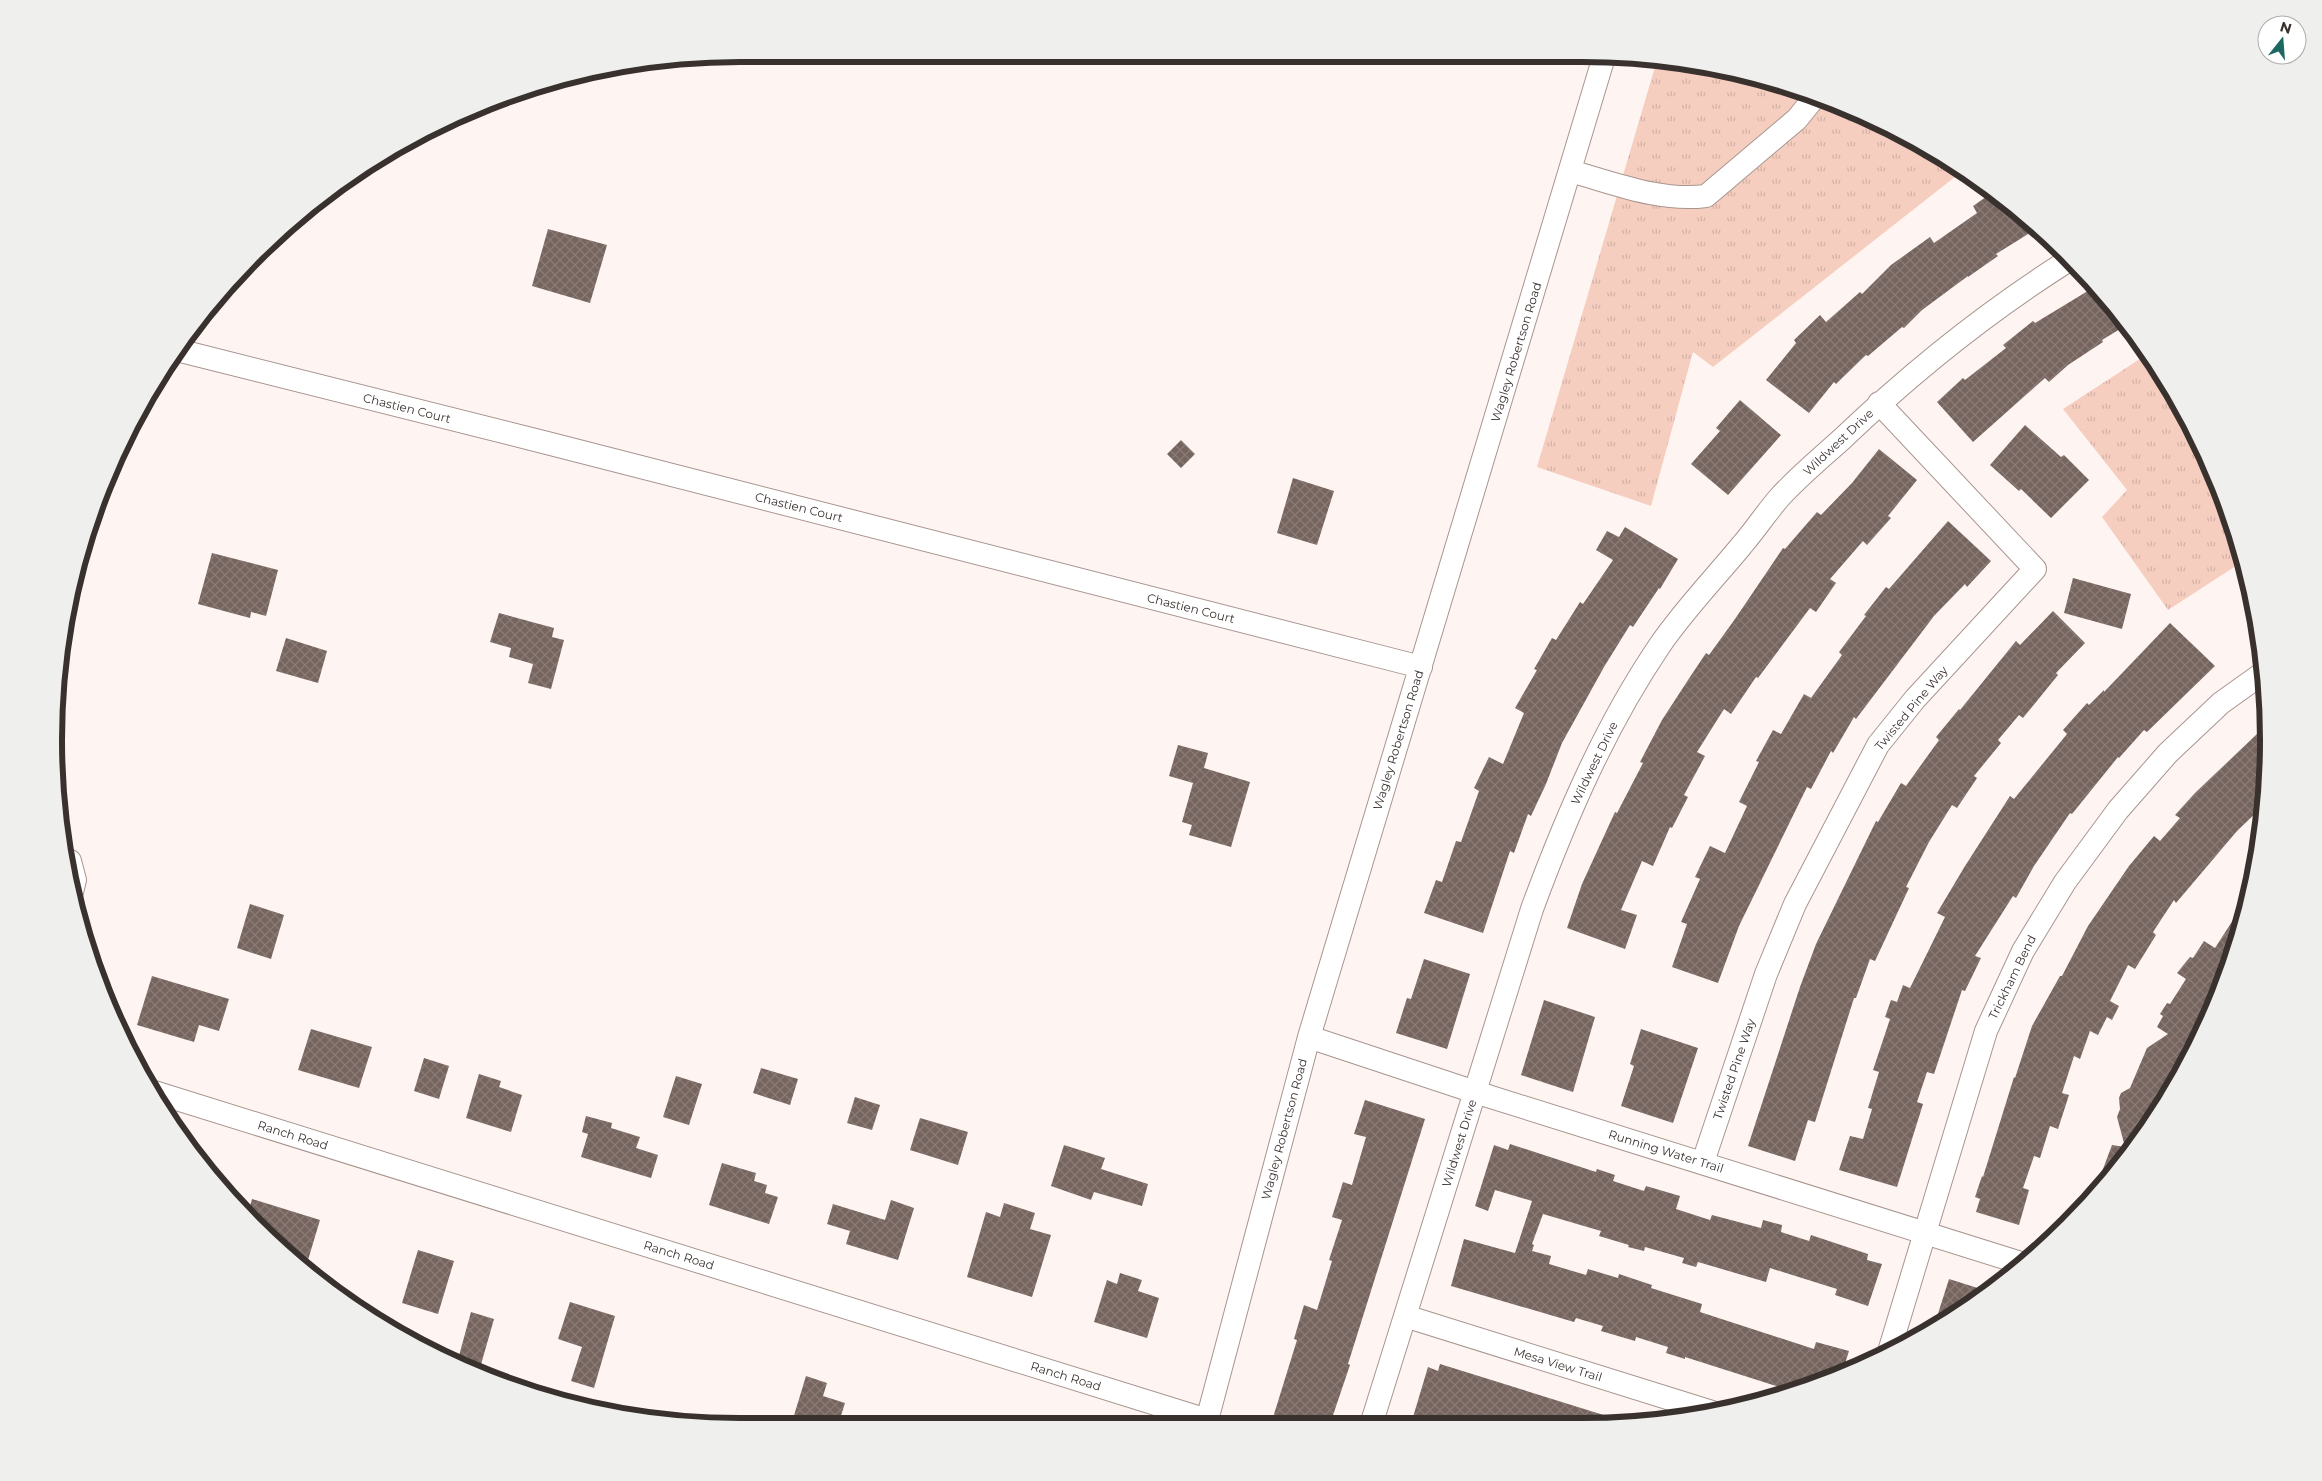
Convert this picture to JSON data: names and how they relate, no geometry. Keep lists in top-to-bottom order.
{
  "streets": {
    "street": [
      "Wagley Robertson Road",
      "Chastien Court",
      "Wildwest Drive",
      "Twisted Pine Way",
      "Trickham Bend",
      "Ranch Road",
      "Running Water Trail",
      "Mesa View Trail"
    ]
  },
  "crossings": [
    ["Wagley Robertson Road", "Chastien Court"],
    ["Wagley Robertson Road", "Running Water Trail"],
    ["Wildwest Drive", "Twisted Pine Way"],
    ["Wildwest Drive", "Running Water Trail"],
    ["Wildwest Drive", "Mesa View Trail"],
    ["Twisted Pine Way", "Running Water Trail"],
    ["Trickham Bend", "Running Water Trail"]
  ],
  "north": "top"
}
